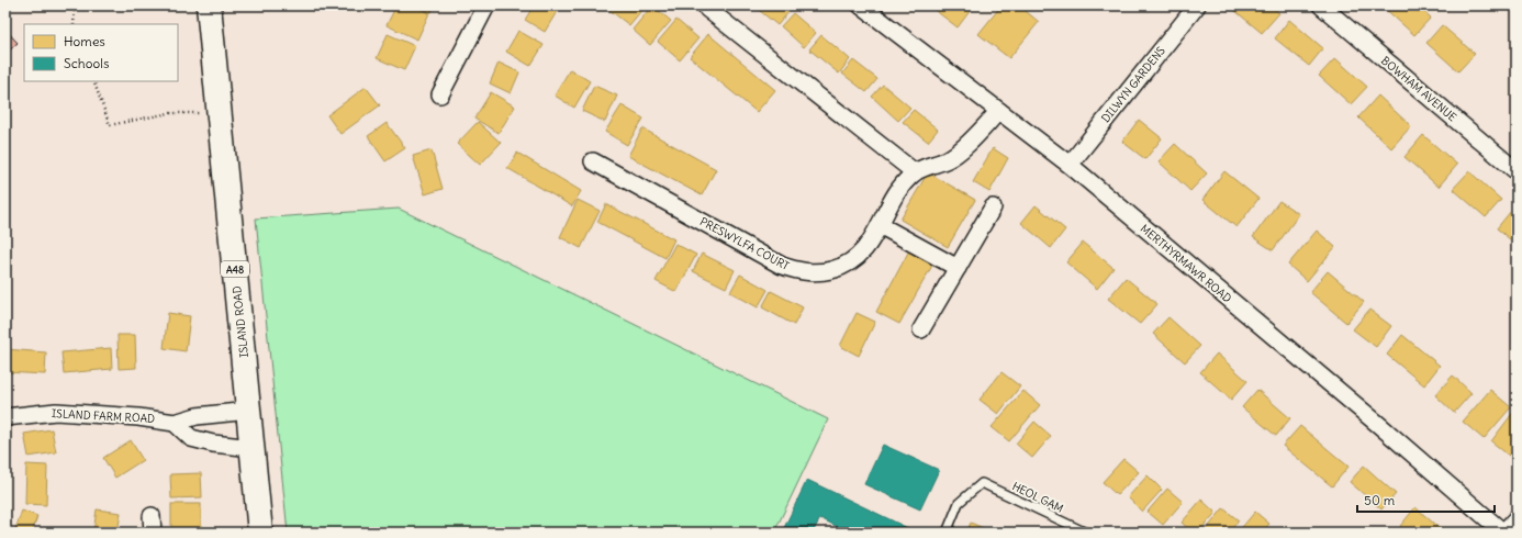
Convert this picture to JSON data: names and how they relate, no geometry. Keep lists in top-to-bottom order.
{
  "streets": {
    "main road": ["A48", "ISLAND ROAD"],
    "street": [
      "DILWYN GARDENS",
      "BOWHAM AVENUE",
      "PRESWYLFA COURT",
      "MERTHYRMAWR ROAD",
      "ISLAND FARM ROAD"
    ],
    "lane": ["HEOL GAM"]
  },
  "crossings": [
    ["DILWYN GARDENS", "MERTHYRMAWR ROAD"],
    ["PRESWYLFA COURT", "MERTHYRMAWR ROAD"],
    ["ISLAND ROAD", "ISLAND FARM ROAD"]
  ],
  "legend": ["Homes", "Schools"],
  "scale_bar": "50 m"
}
